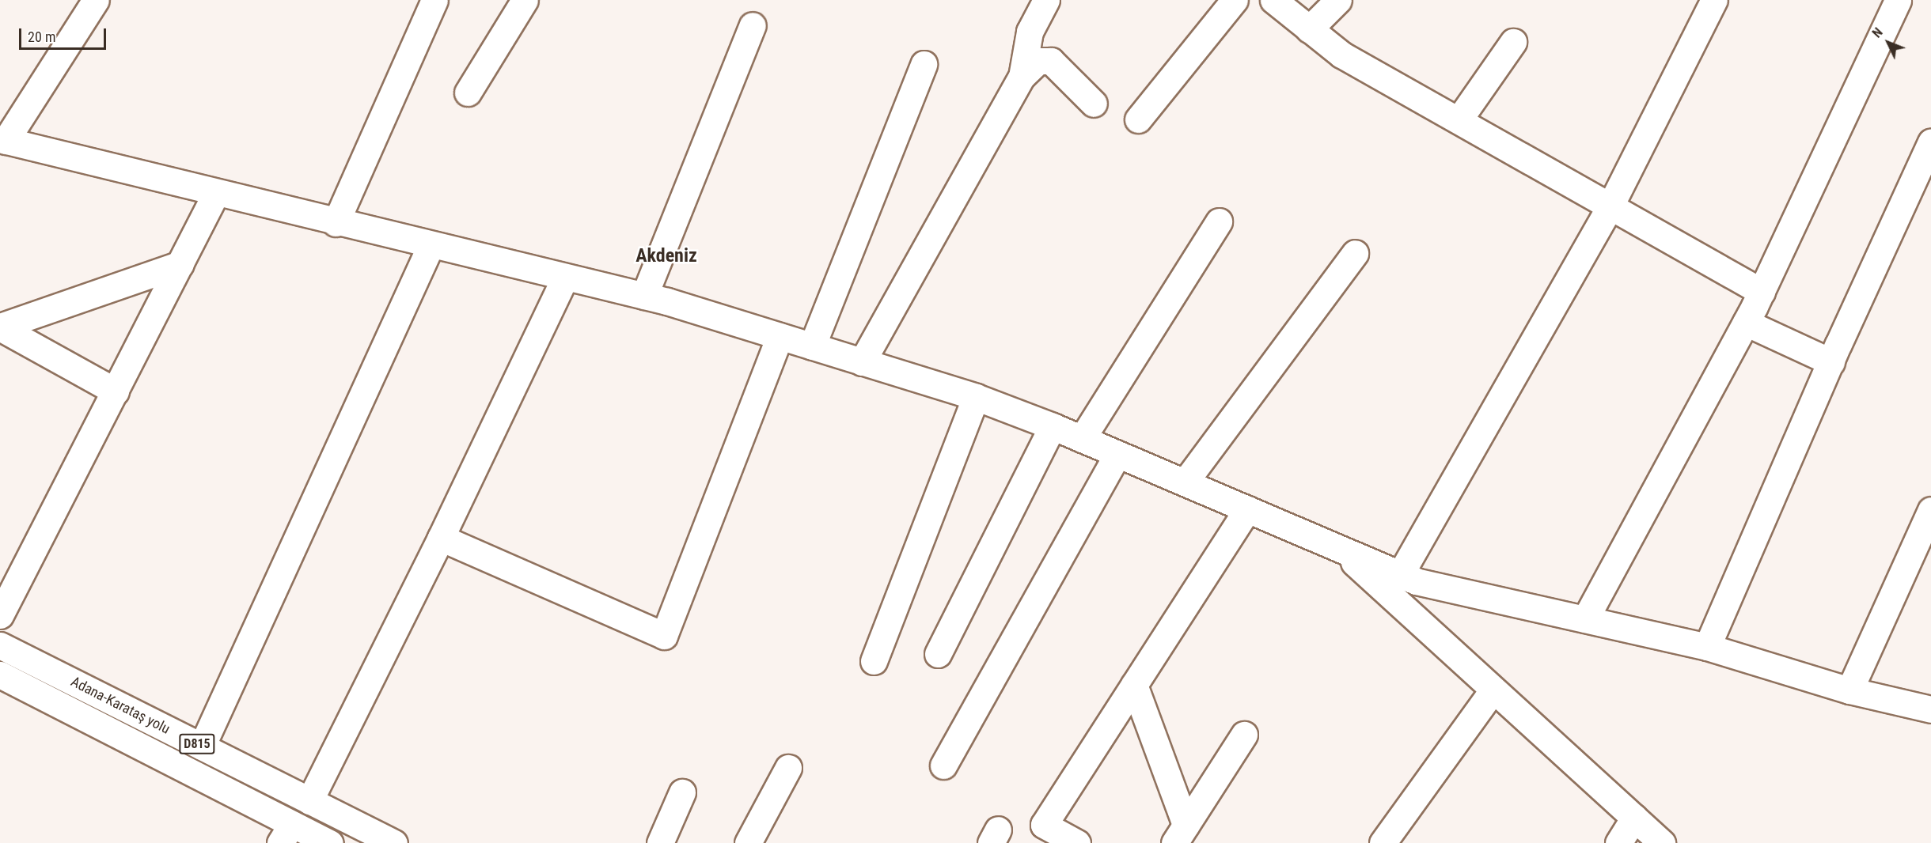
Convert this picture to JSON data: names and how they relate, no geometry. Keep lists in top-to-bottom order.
{
  "streets": {
    "street": ["Adana-Karataş yolu", "D815"]
  },
  "districts": ["Akdeniz"],
  "scale_bar": "20 m",
  "north": "top left"
}
